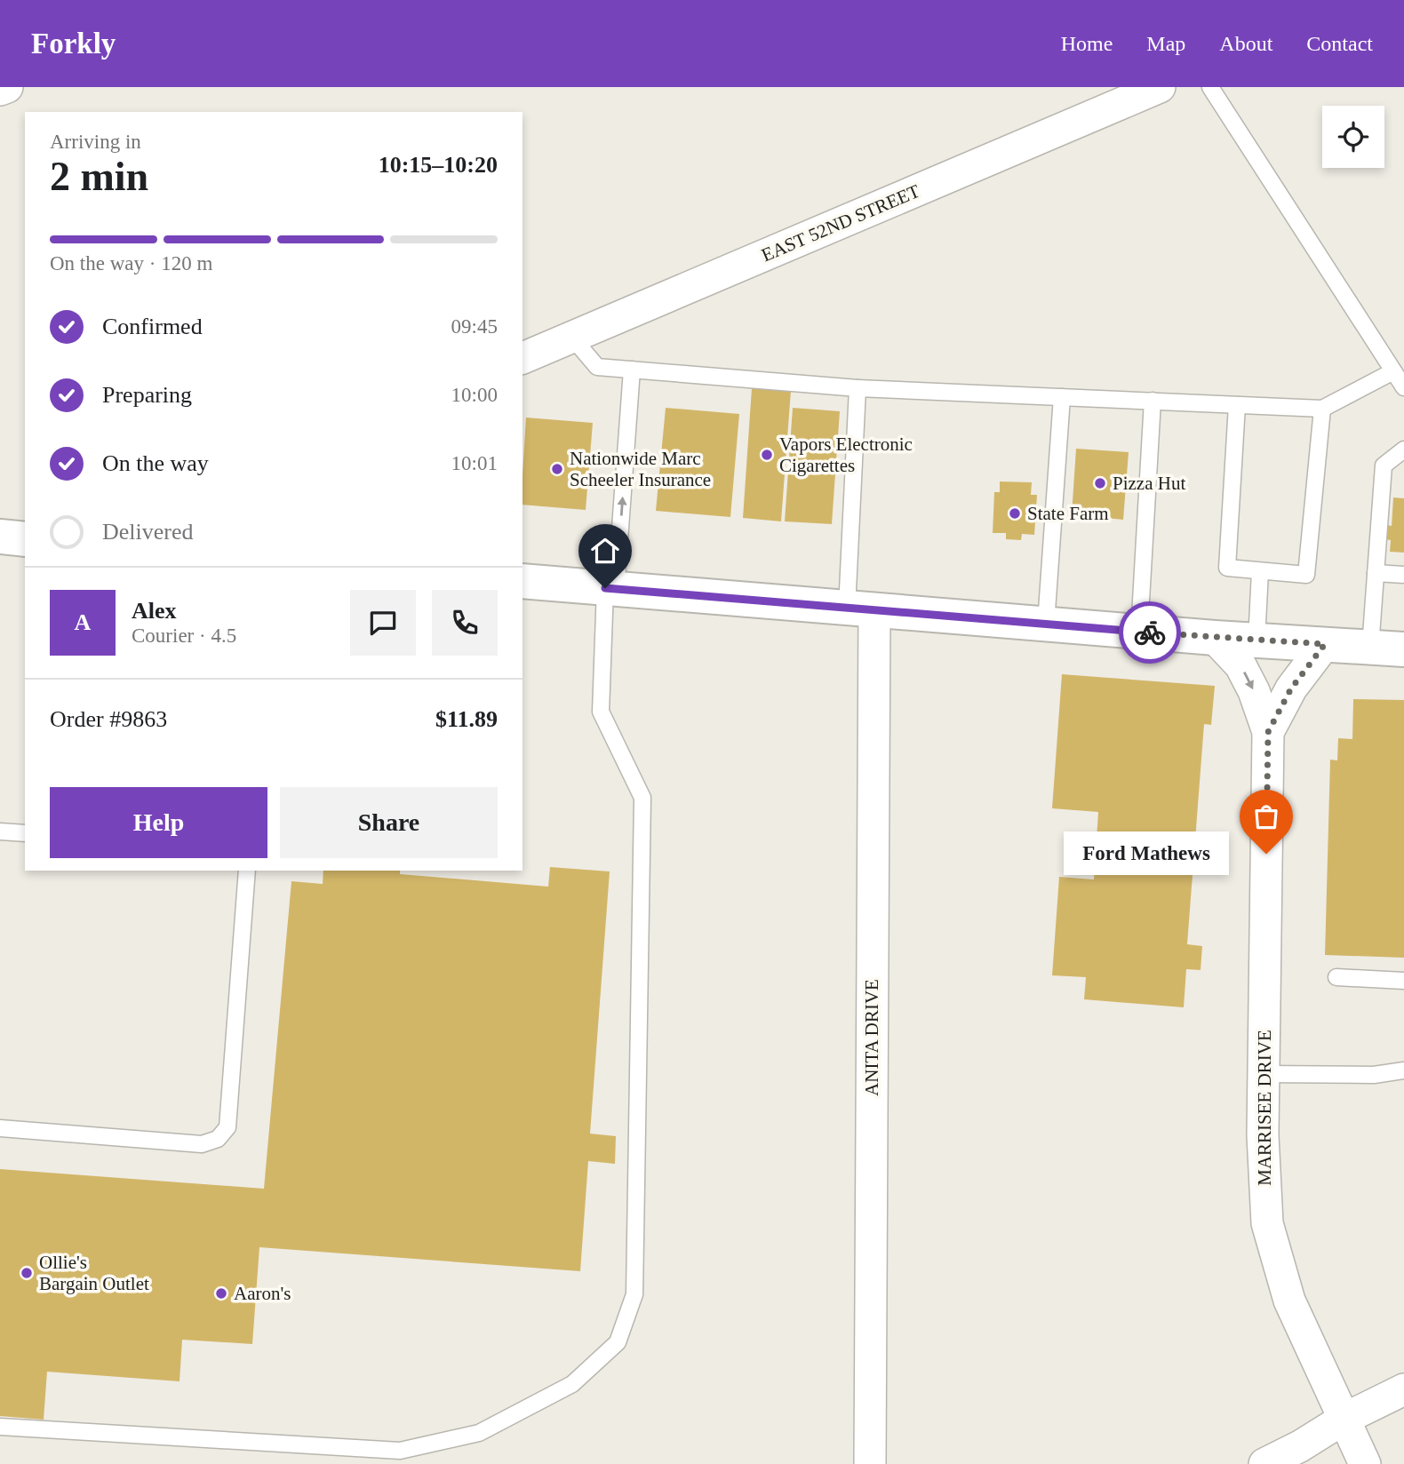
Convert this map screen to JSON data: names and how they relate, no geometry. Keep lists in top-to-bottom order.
{
  "streets": {
    "street": ["EAST 52ND STREET", "ANITA DRIVE", "MARRISEE DRIVE"]
  },
  "places": [
    "Vapors Electronic Cigarettes",
    "Nationwide Marc Scheeler Insurance",
    "Pizza Hut",
    "State Farm",
    "Ford Mathews",
    "Ollie's Bargain Outlet",
    "Aaron's"
  ],
  "page": {
    "header": "Forkly",
    "nav": [
      "Home",
      "Map",
      "About",
      "Contact"
    ],
    "heading": ["2 min", "Arriving in", "10:15–10:20"],
    "panel": [
      "Alex",
      "Courier · 4.5",
      "Order #9863",
      "$11.89"
    ],
    "bar": "On the way · 120 m",
    "list": [
      ["Confirmed", "09:45"],
      ["Preparing", "10:00"],
      ["On the way", "10:01"],
      "Delivered"
    ],
    "round": "A",
    "buttons": ["Help", "Share"],
    "bubble": "Ford Mathews"
  }
}
